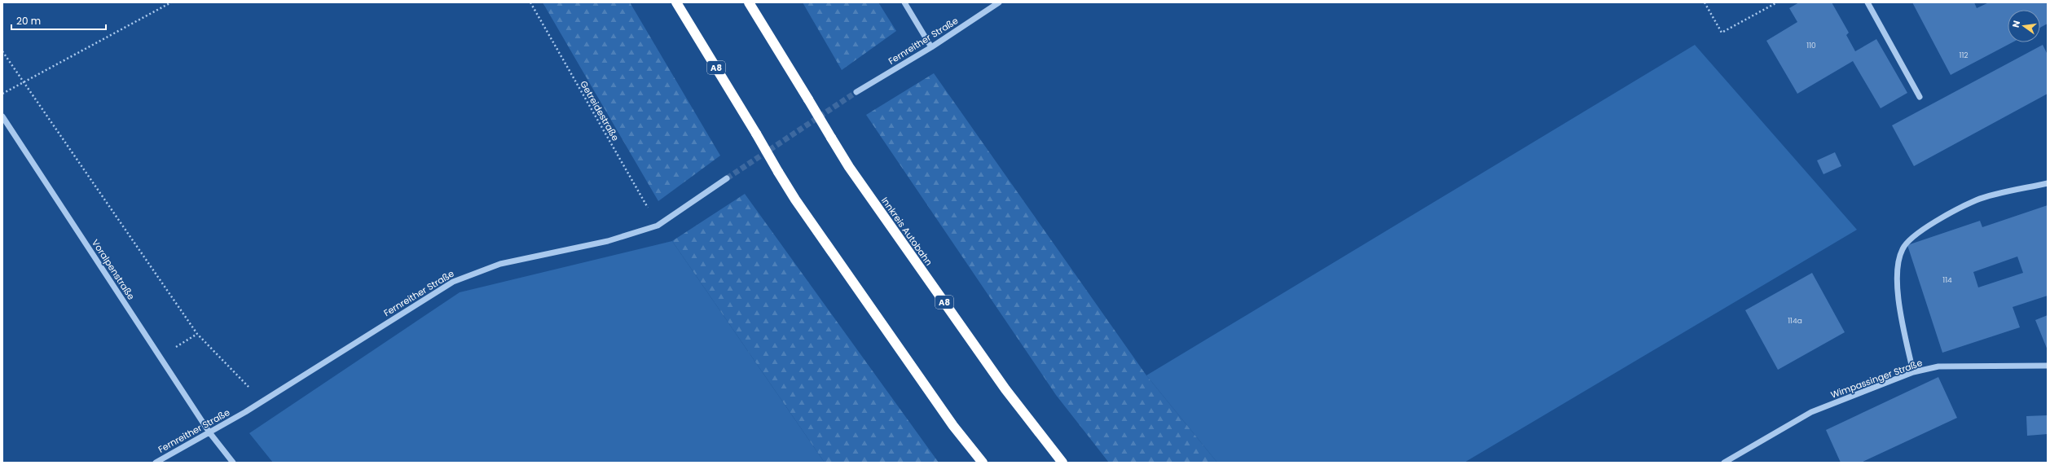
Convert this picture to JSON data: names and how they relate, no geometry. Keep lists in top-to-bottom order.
{
  "streets": {
    "highway": ["A8", "Innkreis Autobahn"],
    "street": ["Fernreither Straße", "Voralpenstraße", "Wimpassinger Straße"],
    "path": ["Getreidestraße"]
  },
  "crossings": [
    ["Fernreither Straße", "Getreidestraße"],
    ["Fernreither Straße", "Voralpenstraße"]
  ],
  "house_numbers": [
    "110",
    "112",
    "114",
    "114a"
  ],
  "scale_bar": "20 m",
  "north": "left"
}
